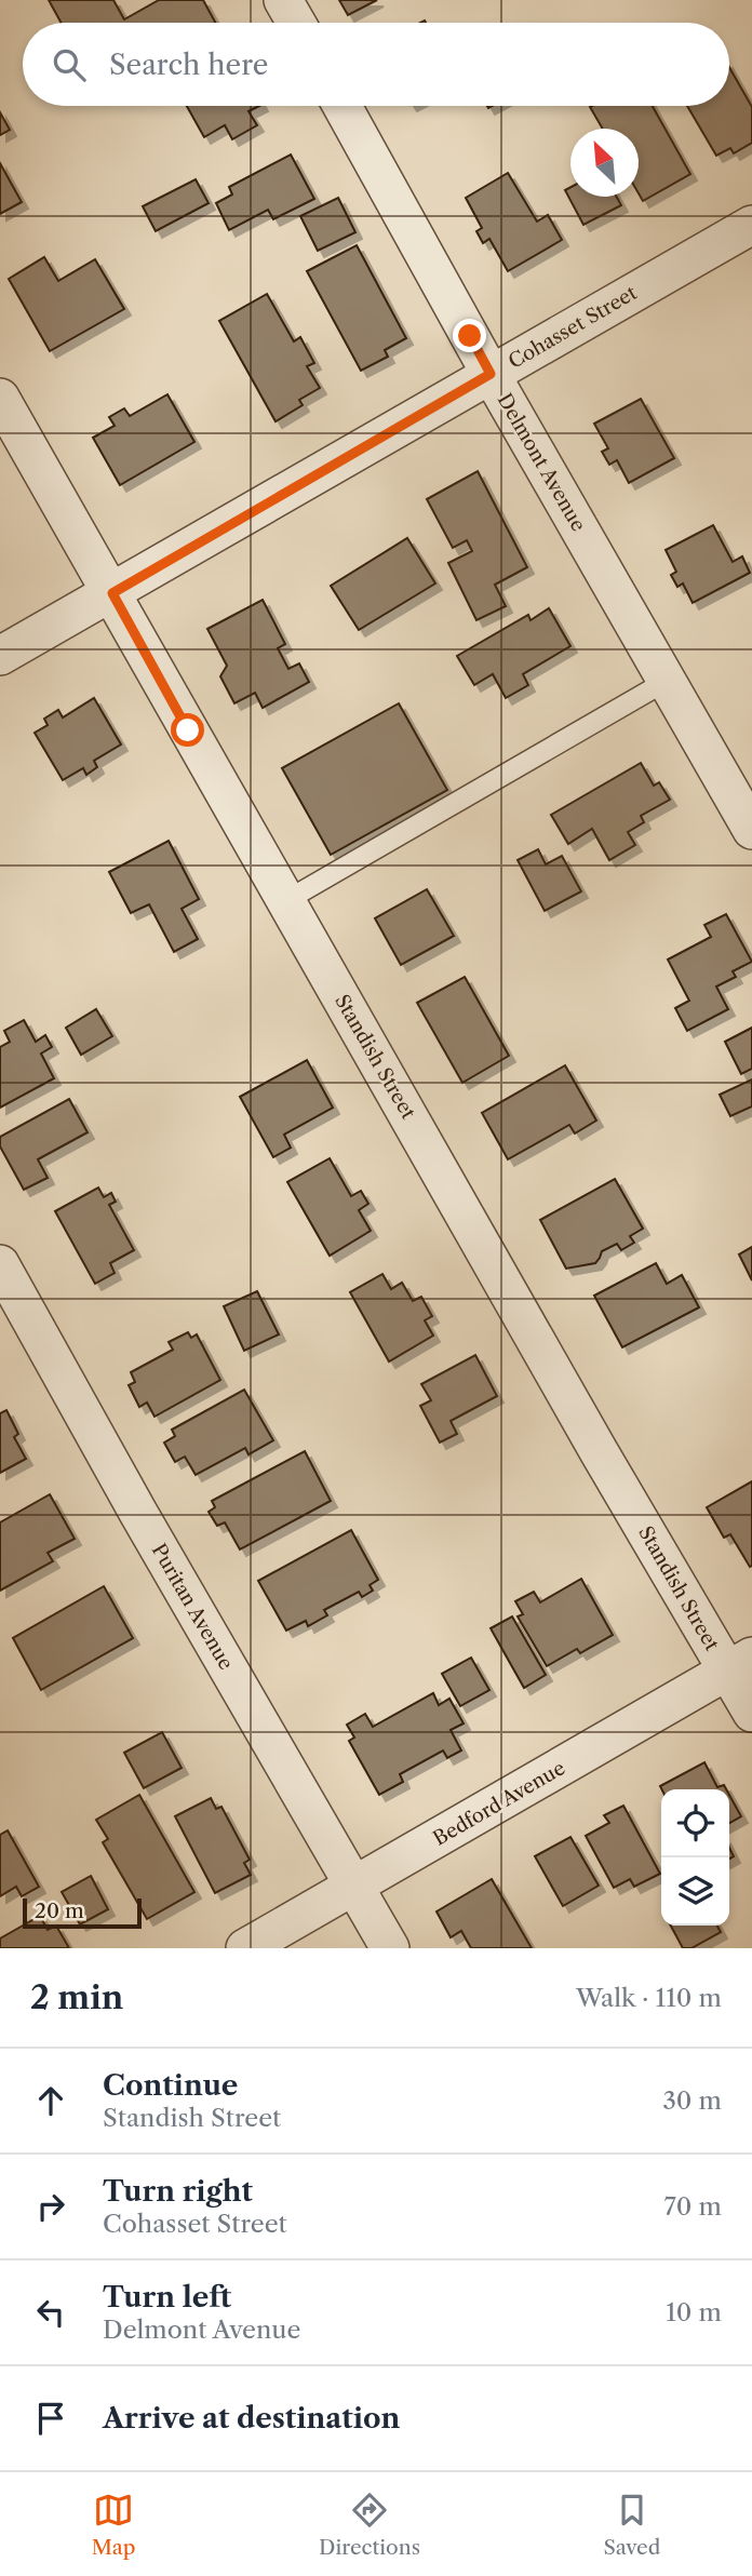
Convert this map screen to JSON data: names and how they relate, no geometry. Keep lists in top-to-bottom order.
{
  "streets": {
    "street": [
      "Cohasset Street",
      "Delmont Avenue",
      "Standish Street",
      "Puritan Avenue",
      "Bedford Avenue"
    ]
  },
  "crossings": [
    ["Cohasset Street", "Delmont Avenue"],
    ["Cohasset Street", "Standish Street"],
    ["Standish Street", "Bedford Avenue"],
    ["Puritan Avenue", "Bedford Avenue"]
  ],
  "scale_bar": "20 m",
  "north": "top left",
  "page": {
    "search": "Search here",
    "scale": "20 m",
    "heading": ["2 min", "Walk · 110 m"],
    "list": [
      ["Continue", "Standish Street", "30 m"],
      ["Turn right", "Cohasset Street", "70 m"],
      ["Turn left", "Delmont Avenue", "10 m"],
      "Arrive at destination"
    ],
    "nav": ["Map", "Directions", "Saved"]
  }
}
